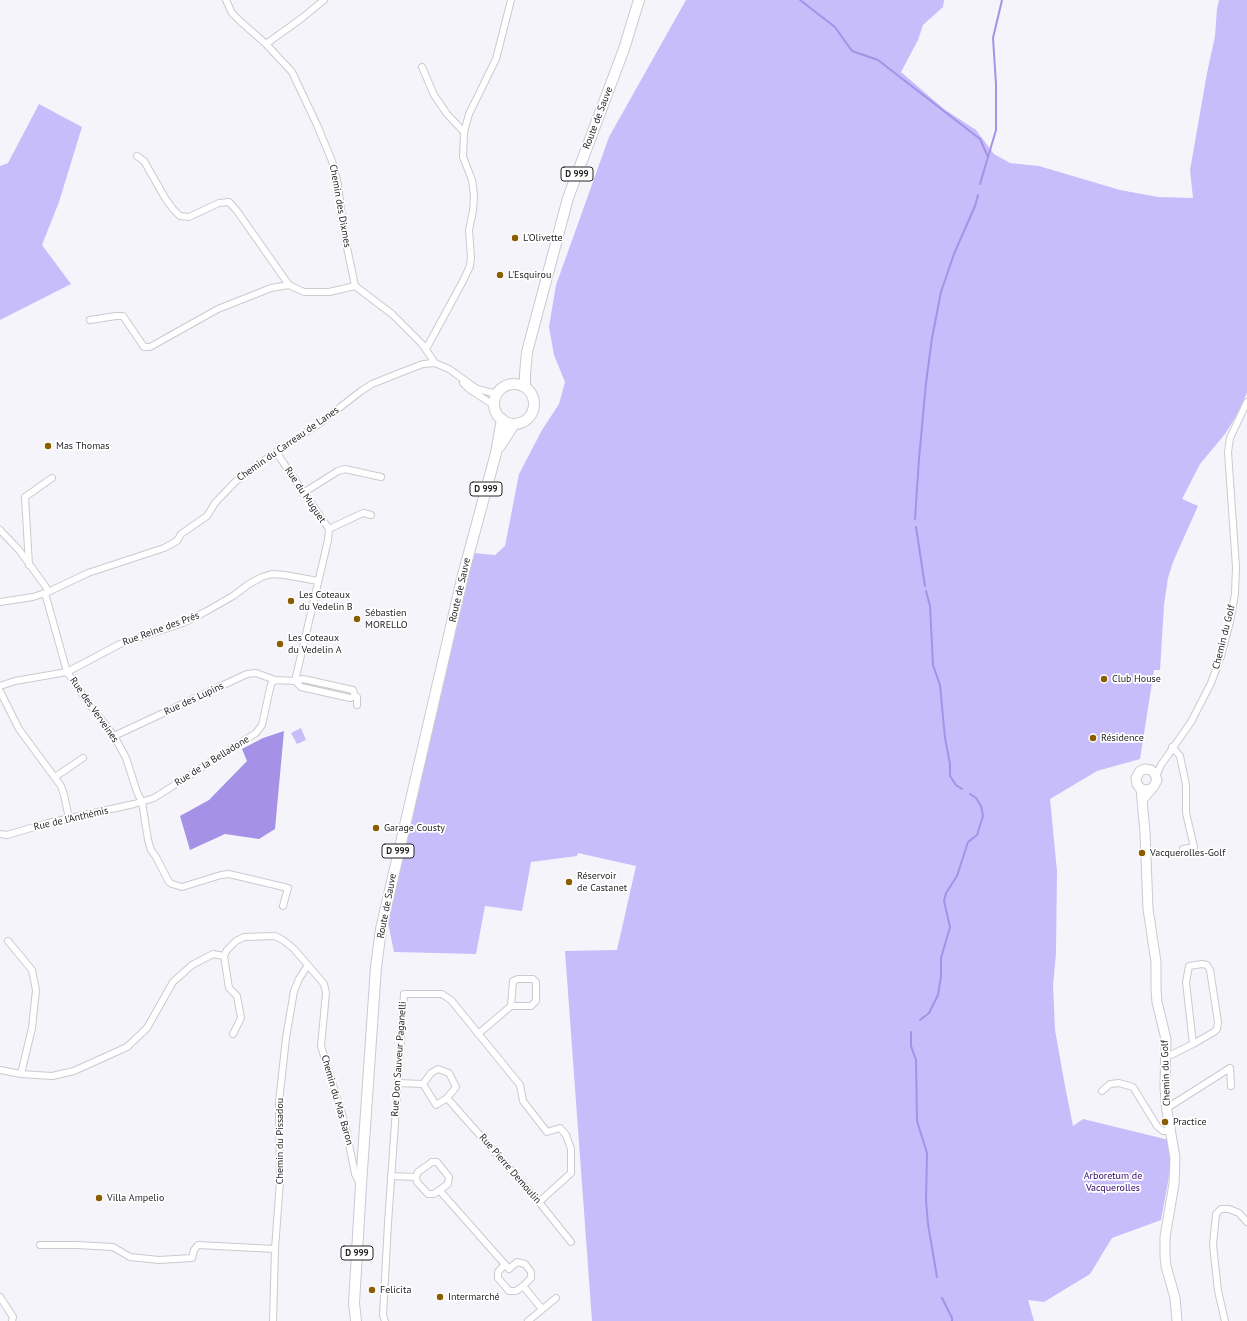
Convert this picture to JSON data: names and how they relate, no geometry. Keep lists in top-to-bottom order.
{
  "streets": {
    "main road": ["Route de Sauve", "D 999"],
    "street": [
      "Chemin des Dixmes",
      "Chemin du Carreau de Lanes",
      "Rue du Muguet",
      "Rue Reine des Prés",
      "Chemin du Golf",
      "Rue des Lupins",
      "Rue des Verveines",
      "Rue de la Belladone",
      "Rue de l'Anthémis",
      "Rue Don Sauveur Paganelli",
      "Chemin du Mas Baron",
      "Chemin du Pissadou",
      "Rue Pierre Demoulin"
    ]
  },
  "crossings": [
    ["Route de Sauve", "Chemin du Mas Baron"],
    ["Chemin du Carreau de Lanes", "Rue du Muguet"],
    ["Chemin du Carreau de Lanes", "Rue des Verveines"],
    ["Rue du Muguet", "Rue Reine des Prés"],
    ["Rue Reine des Prés", "Rue des Verveines"],
    ["Rue des Lupins", "Rue des Verveines"],
    ["Rue des Lupins", "Rue de la Belladone"],
    ["Rue des Verveines", "Rue de la Belladone"],
    ["Rue des Verveines", "Rue de l'Anthémis"],
    ["Rue de la Belladone", "Rue de l'Anthémis"],
    ["Rue Don Sauveur Paganelli", "Rue Pierre Demoulin"],
    ["Chemin du Mas Baron", "Chemin du Pissadou"]
  ],
  "parks": ["Arboretum de Vacquerolles"],
  "places": [
    "L'Olivette",
    "L'Esquirou",
    "Mas Thomas",
    "Les Coteaux du Vedelin B",
    "Sébastien MORELLO",
    "Les Coteaux du Vedelin A",
    "Club House",
    "Résidence",
    "Garage Cousty",
    "Vacquerolles-Golf",
    "Réservoir de Castanet",
    "Practice",
    "Villa Ampelio",
    "Felicita",
    "Intermarché"
  ]
}
